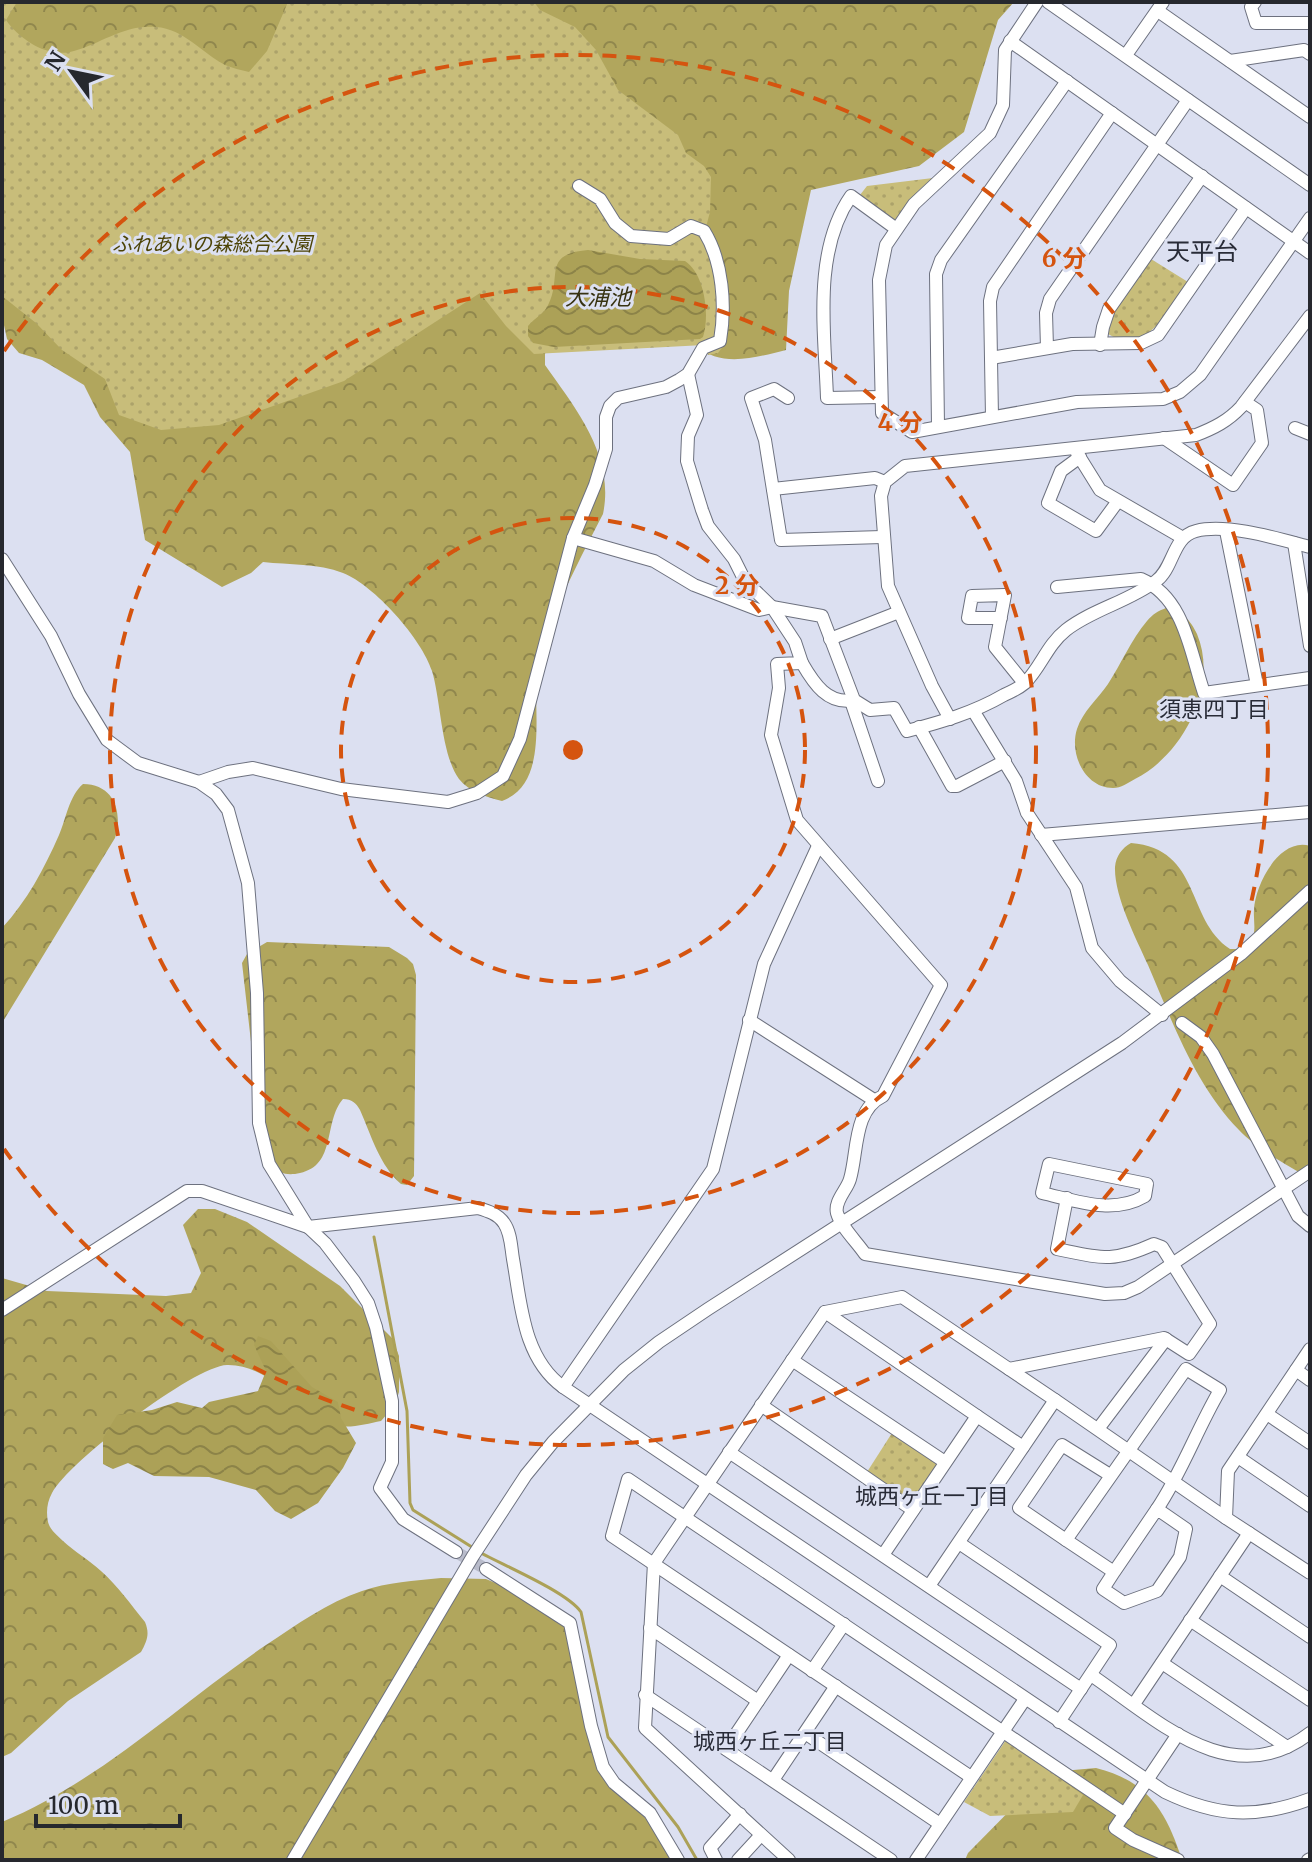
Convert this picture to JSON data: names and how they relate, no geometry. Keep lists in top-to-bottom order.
{
  "districts": [
    "天平台",
    "須恵四丁目",
    "城西ヶ丘一丁目",
    "城西ヶ丘二丁目"
  ],
  "water": ["大浦池"],
  "parks": ["ふれあいの森総合公園"],
  "scale_bar": "100 m",
  "north": "top left",
  "rings": ["6 分", "4 分", "2 分"]
}
